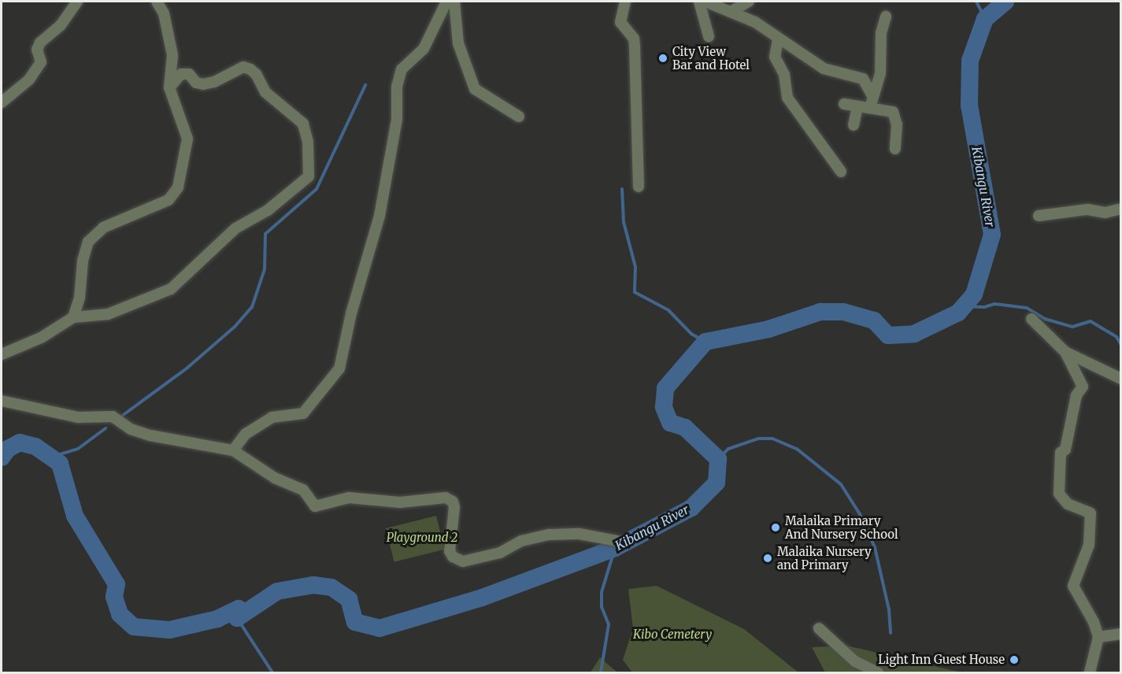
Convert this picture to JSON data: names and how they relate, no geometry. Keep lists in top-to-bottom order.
{
  "water": ["Kibangu River"],
  "parks": ["Playground 2", "Kibo Cemetery"],
  "places": [
    "City View Bar and Hotel",
    "Malaika Primary And Nursery School",
    "Malaika Nursery and Primary",
    "Light Inn Guest House"
  ]
}
